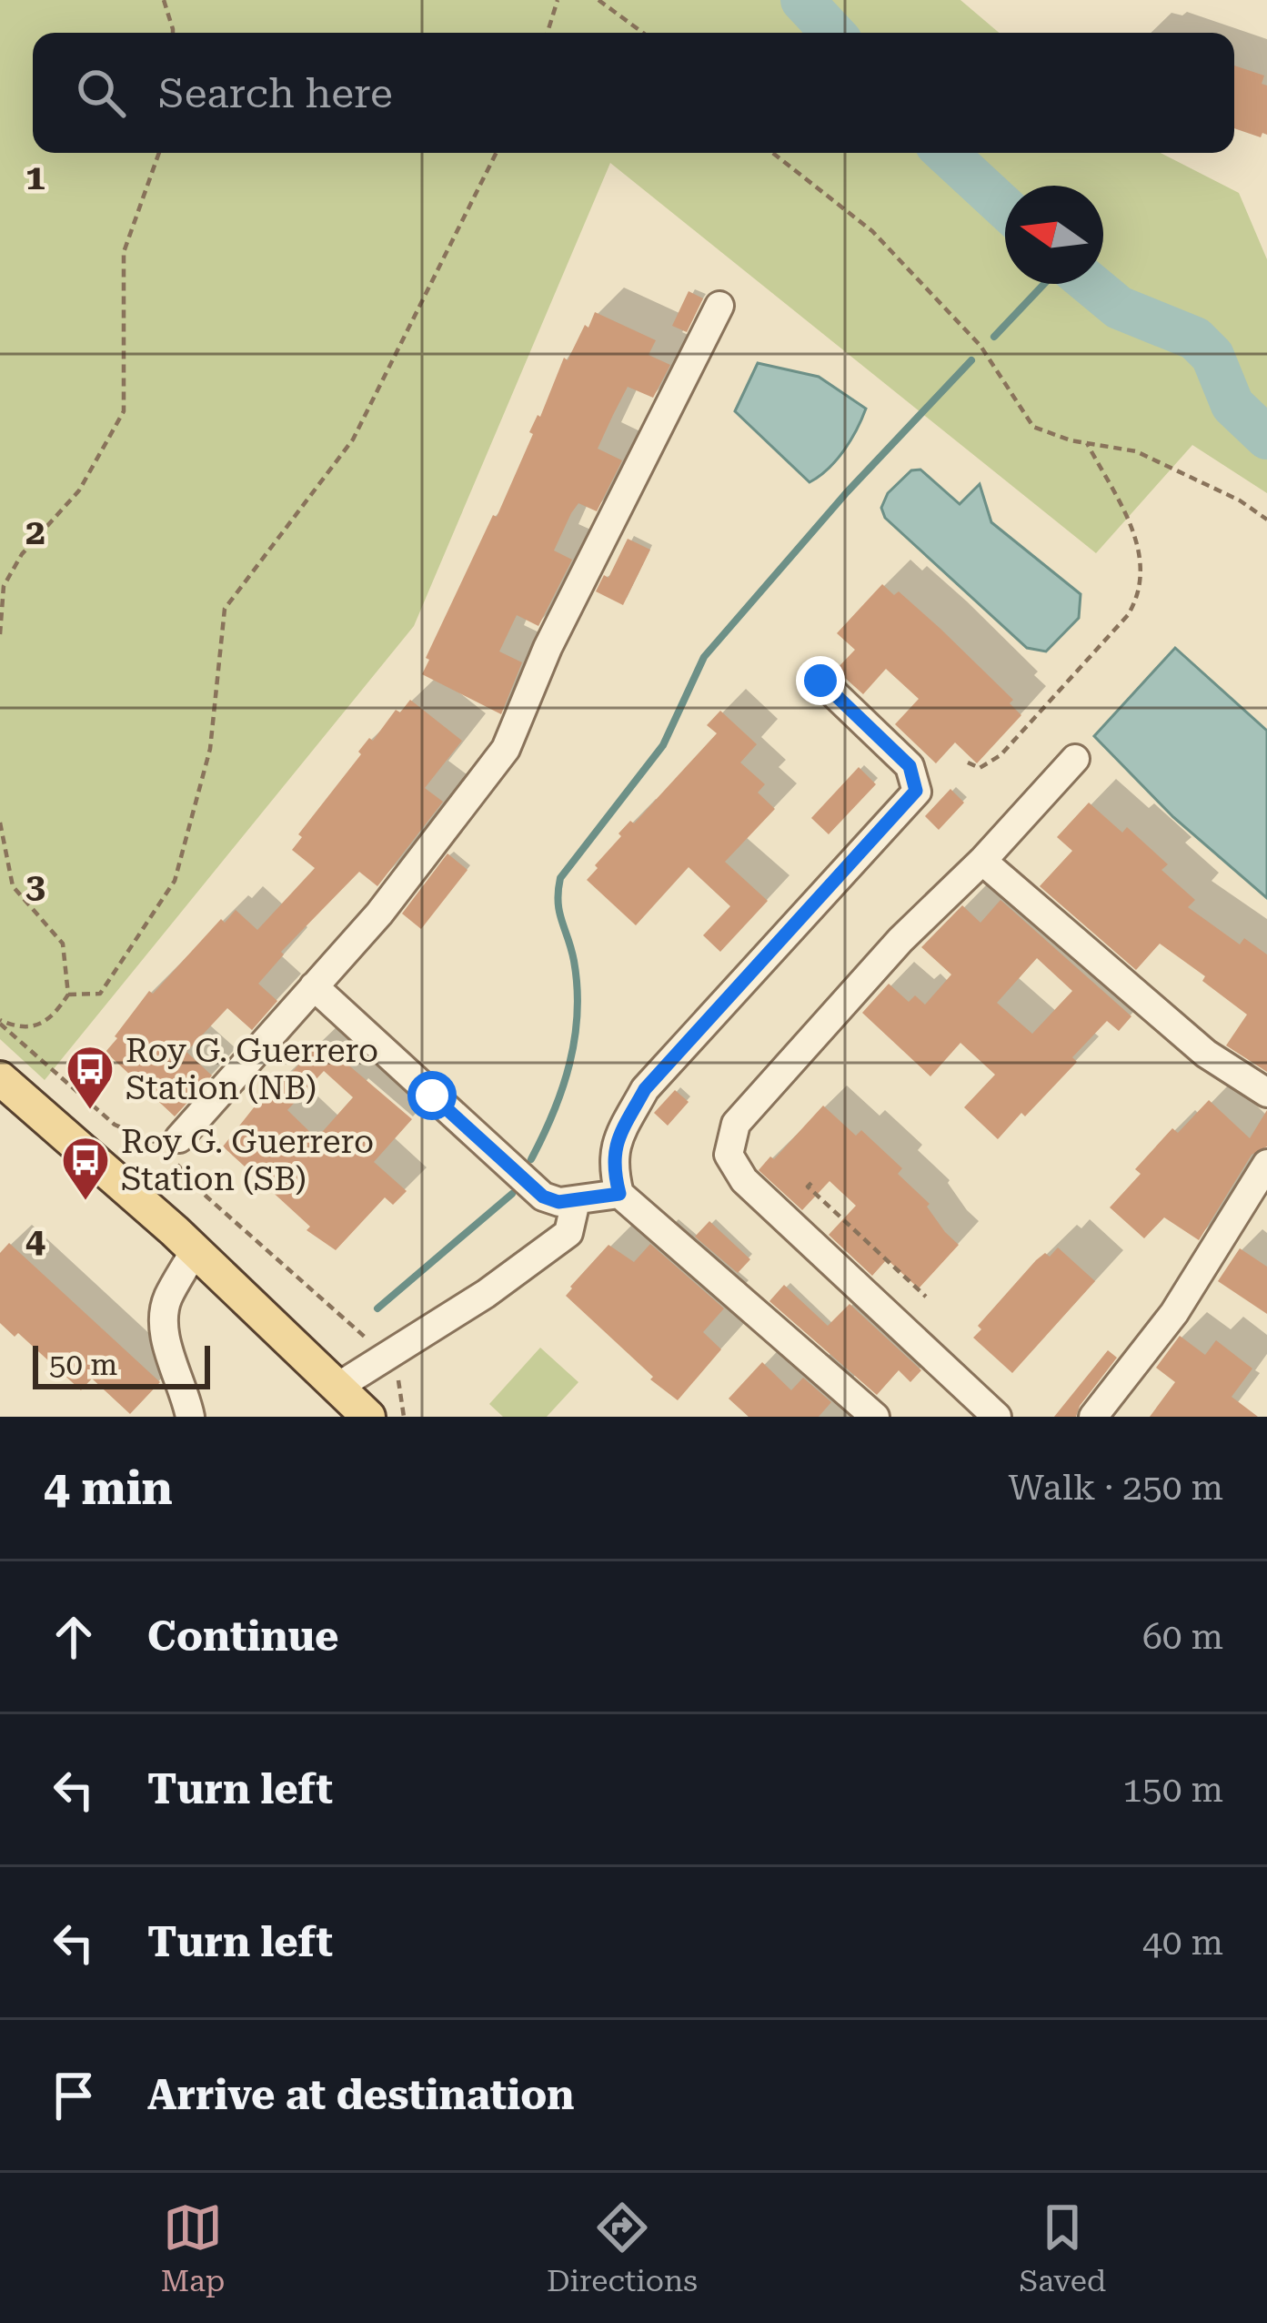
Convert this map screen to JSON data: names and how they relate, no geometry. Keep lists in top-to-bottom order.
{
  "places": {
    "bus stop": ["Roy G. Guerrero Station (NB)", "Roy G. Guerrero Station (SB)"]
  },
  "scale_bar": "50 m",
  "north": "left",
  "page": {
    "search": "Search here",
    "scale": "50 m",
    "heading": ["4 min", "Walk · 250 m"],
    "list": [
      ["Continue", "60 m"],
      ["Turn left", "150 m"],
      ["Turn left", "40 m"],
      "Arrive at destination"
    ],
    "nav": ["Map", "Directions", "Saved"]
  },
  "grid": {
    "rows": [
      "1",
      "2",
      "3",
      "4"
    ]
  }
}
